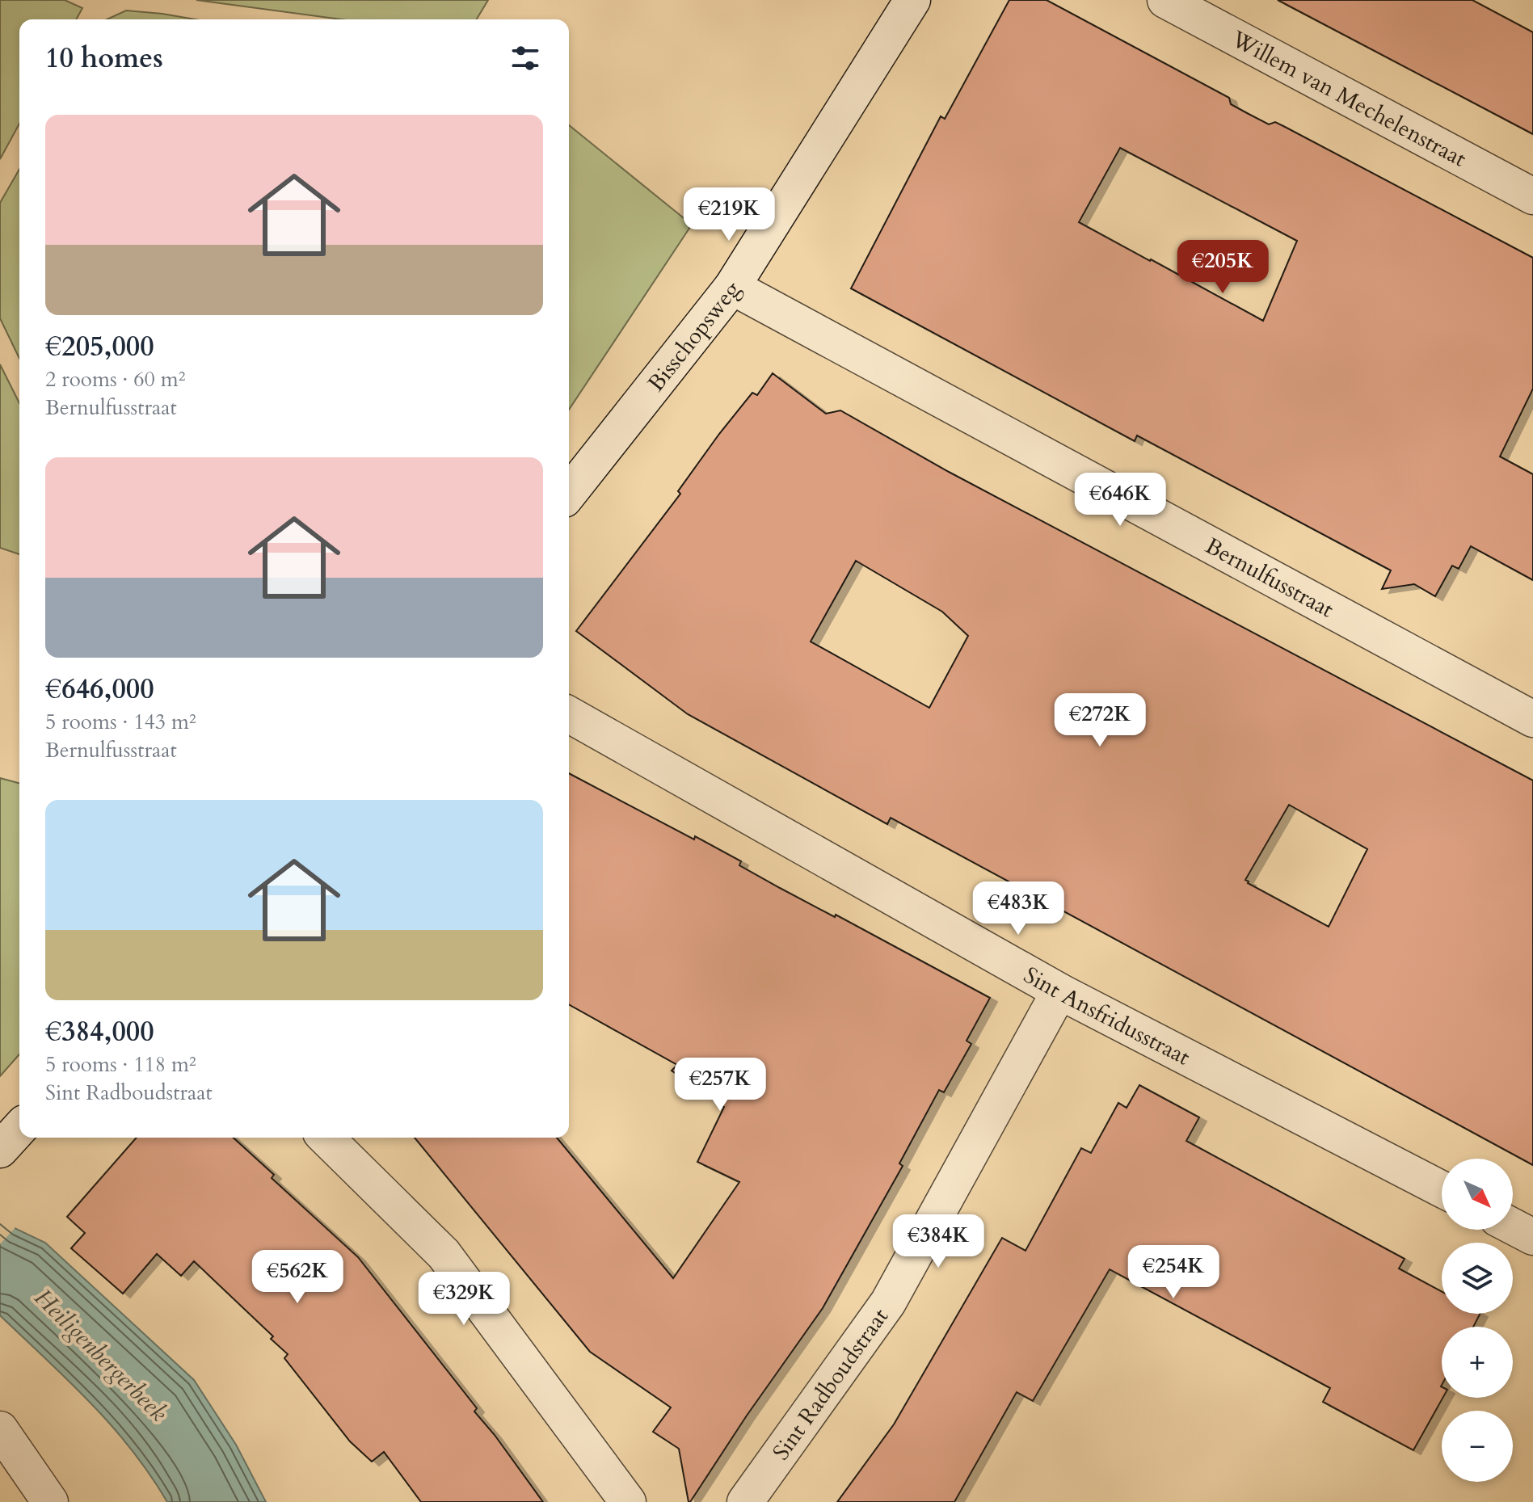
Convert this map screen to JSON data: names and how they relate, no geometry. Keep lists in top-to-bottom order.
{
  "streets": {
    "street": [
      "Willem van Mechelenstraat",
      "Bisschopsweg",
      "Bernulfusstraat",
      "Sint Ansfridusstraat",
      "Sint Radboudstraat"
    ]
  },
  "crossings": [
    ["Bisschopsweg", "Bernulfusstraat"],
    ["Sint Ansfridusstraat", "Sint Radboudstraat"]
  ],
  "water": ["Heiligenbergerbeek"],
  "north": "bottom right",
  "page": {
    "heading": "10 homes",
    "list": [
      {
        "name": "€205,000",
        "note": "2 rooms · 60 m² · Bernulfusstraat"
      },
      {
        "name": "€646,000",
        "note": "5 rooms · 143 m² · Bernulfusstraat"
      },
      {
        "name": "€384,000",
        "note": "5 rooms · 118 m² · Sint Radboudstraat"
      }
    ],
    "price": [
      "€219K",
      "€205K",
      "€646K",
      "€272K",
      "€483K",
      "€257K",
      "€384K",
      "€254K",
      "€562K",
      "€329K"
    ],
    "map_buttons": ["+", "−"]
  }
}
